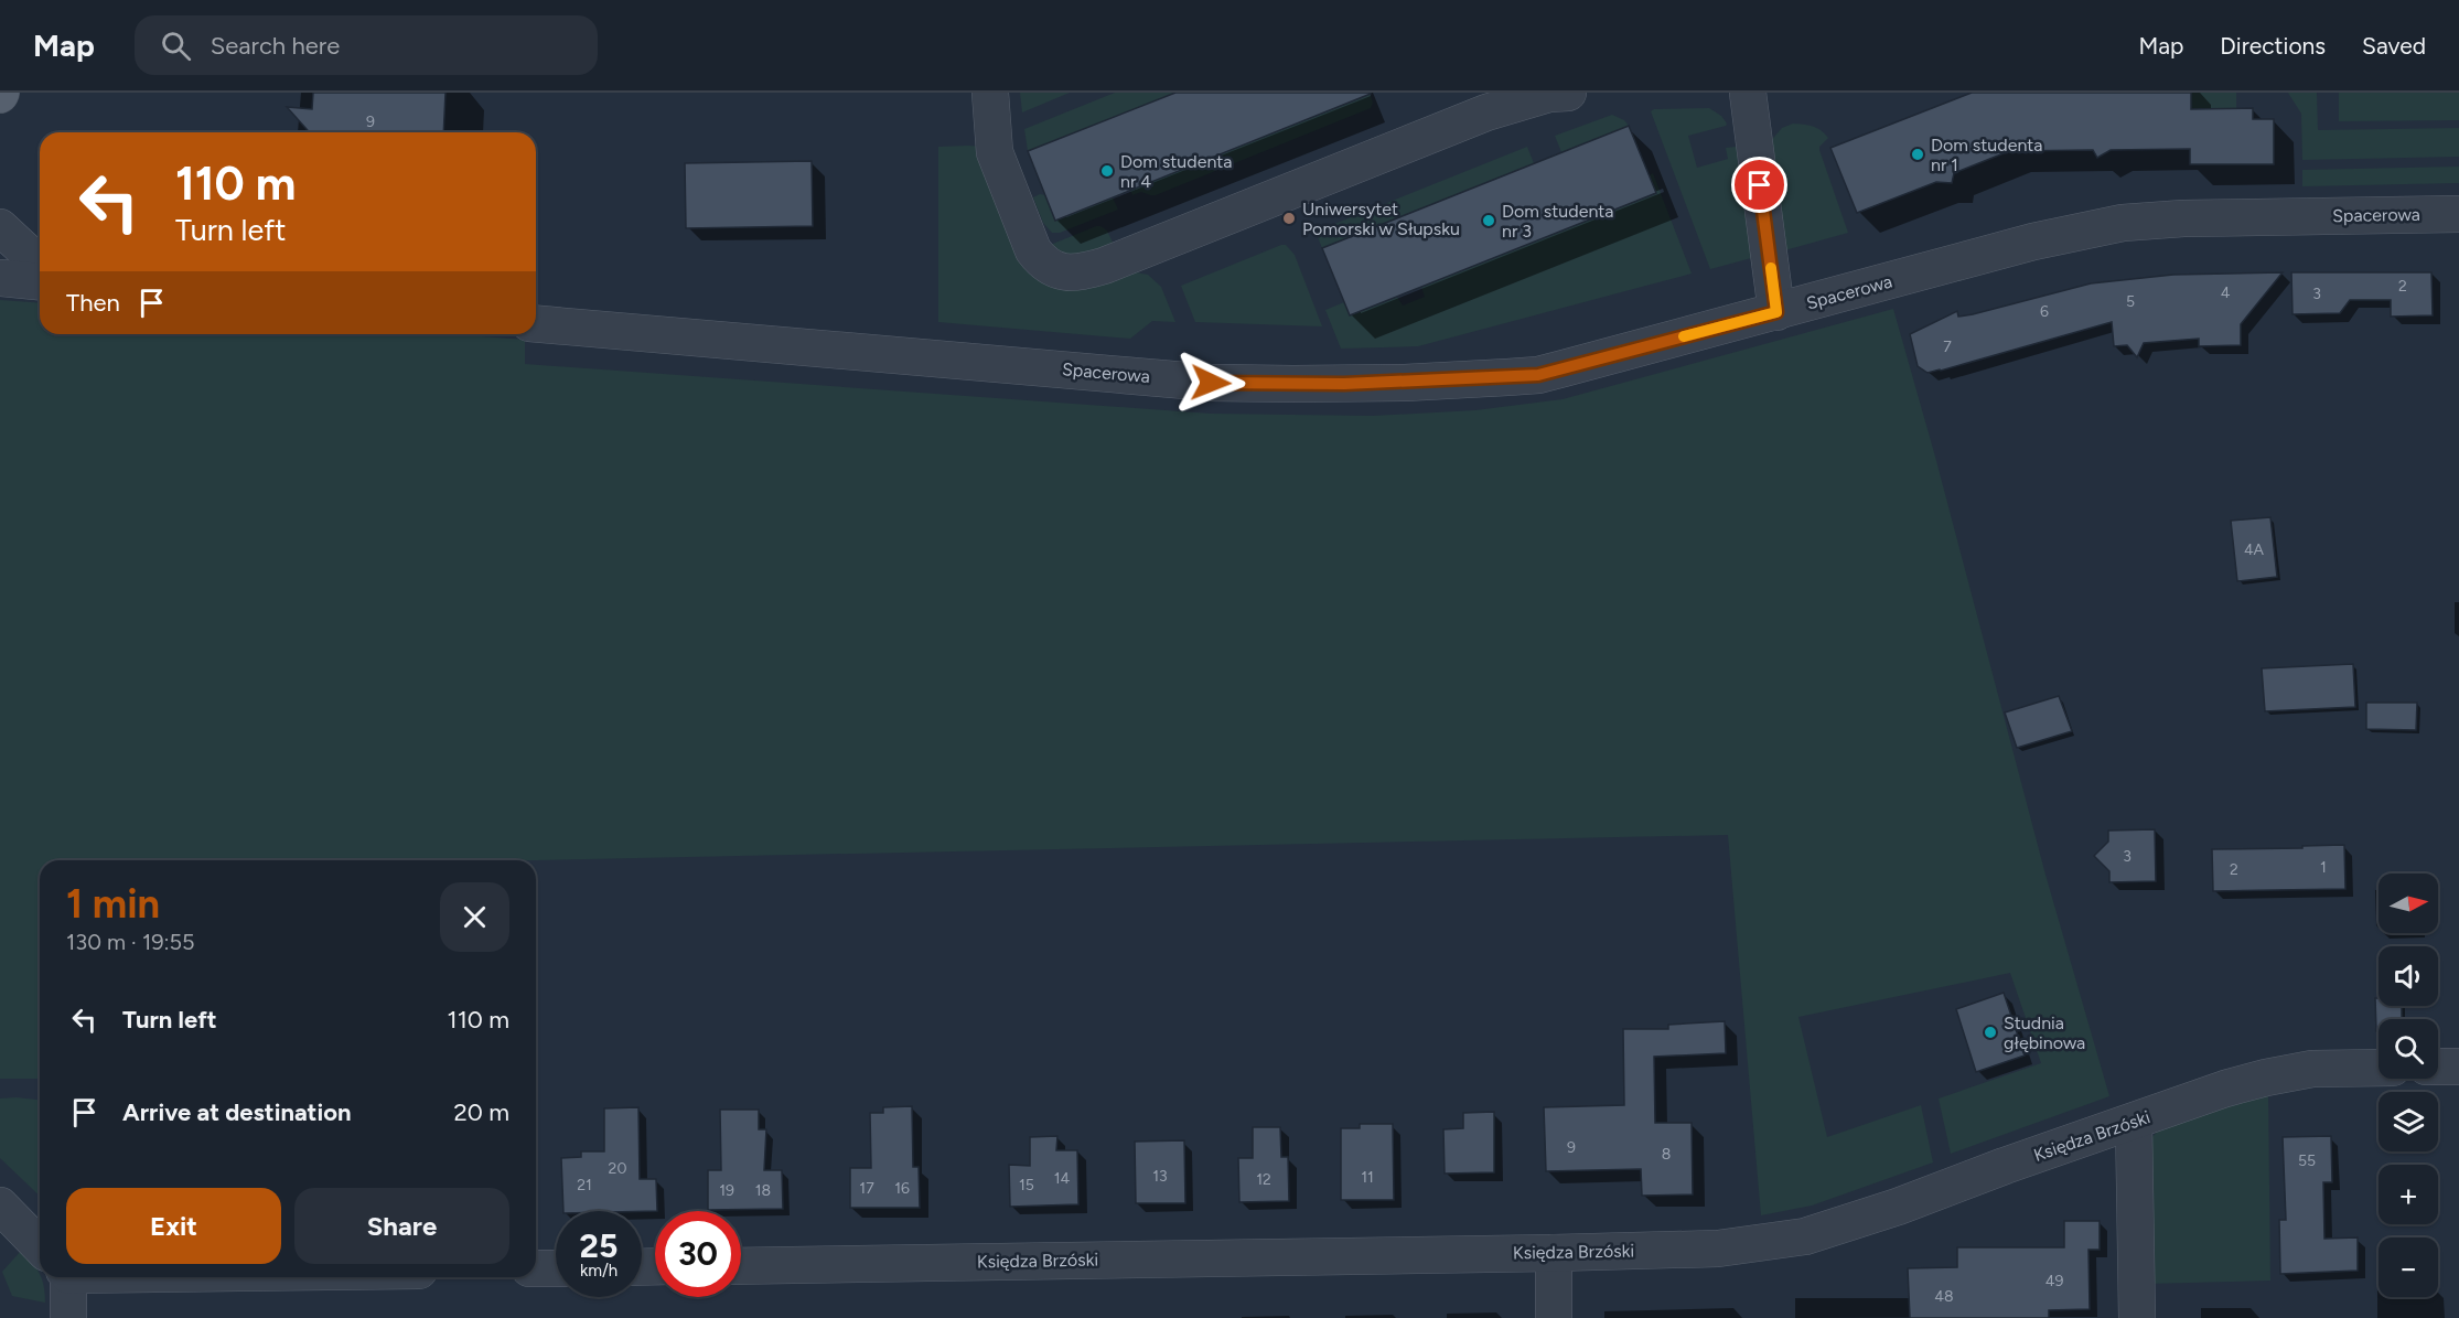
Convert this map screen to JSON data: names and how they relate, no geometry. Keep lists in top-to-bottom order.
{
  "streets": {
    "street": ["Spacerowa", "Księdza Brzóski"]
  },
  "places": [
    "Dom studenta nr 1",
    "Dom studenta nr 4",
    "Uniwersytet Pomorski w Słupsku",
    "Dom studenta nr 3",
    "Studnia głębinowa"
  ],
  "house_numbers": [
    "9",
    "2",
    "4",
    "3",
    "5",
    "6",
    "7",
    "4A",
    "3",
    "1",
    "2",
    "9",
    "8",
    "55",
    "20",
    "13",
    "11",
    "14",
    "12",
    "21",
    "15",
    "17",
    "16",
    "19",
    "18",
    "49",
    "48"
  ],
  "north": "right",
  "page": {
    "header": "Map",
    "search": "Search here",
    "nav": ["Map", "Directions", "Saved"],
    "turn": ["110 m", "Turn left"],
    "then": "Then",
    "heading": ["1 min", "130 m · 19:55"],
    "map_buttons": ["+", "−"],
    "list": [
      {
        "name": "Turn left",
        "value": "110 m"
      },
      {
        "name": "Arrive at destination",
        "value": "20 m"
      }
    ],
    "buttons": ["Exit", "Share"],
    "speed": "25 km/h",
    "limit": "30"
  }
}
